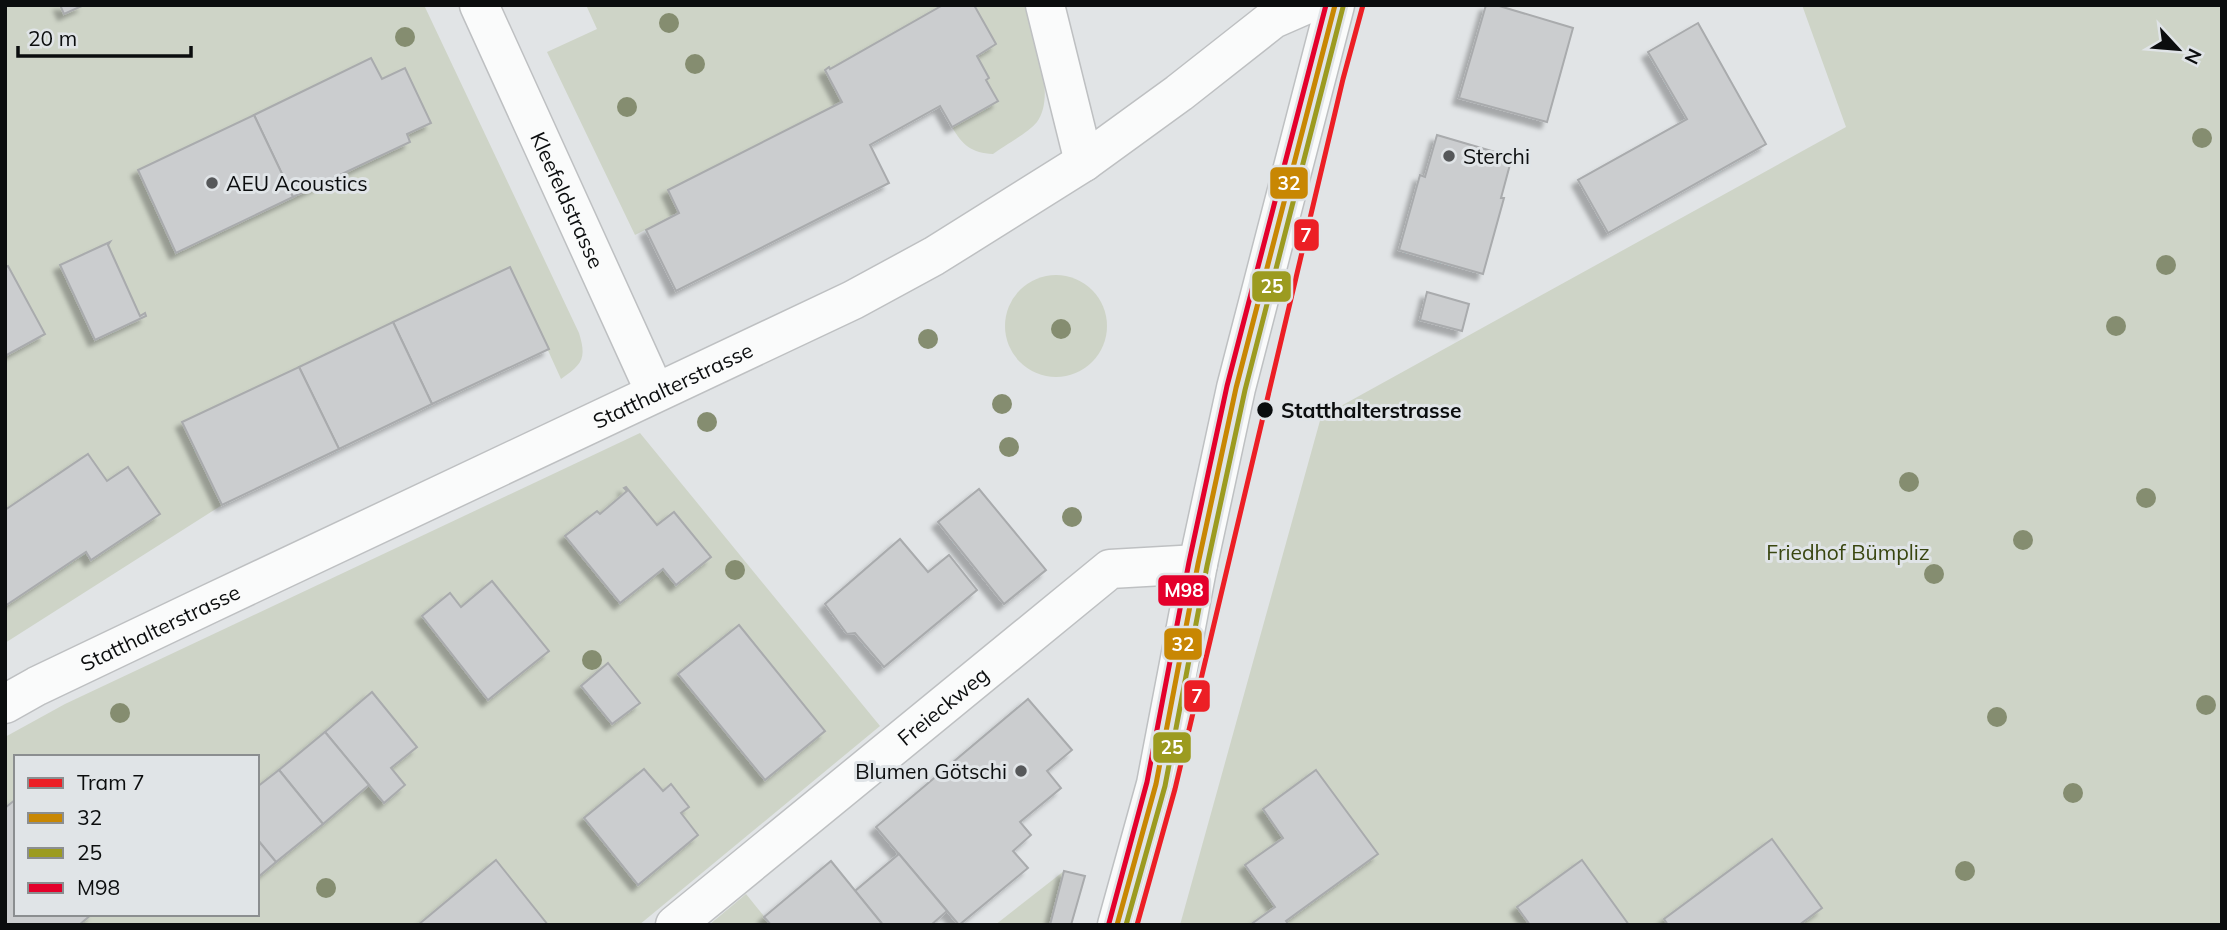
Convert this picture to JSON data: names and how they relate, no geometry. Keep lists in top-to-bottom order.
{
  "streets": {
    "street": ["Kleefeldstrasse", "Statthalterstrasse", "Freieckweg"]
  },
  "crossings": [
    ["Kleefeldstrasse", "Statthalterstrasse"]
  ],
  "parks": ["Friedhof Bümpliz"],
  "places": [
    "Sterchi",
    "AEU Acoustics",
    "Statthalterstrasse",
    "Blumen Götschi"
  ],
  "lines": [
    "tram line 7",
    "transit line 32",
    "transit line M98",
    "transit line 25"
  ],
  "legend": [
    "Tram 7",
    "32",
    "25",
    "M98"
  ],
  "scale_bar": "20 m",
  "north": "bottom right"
}
